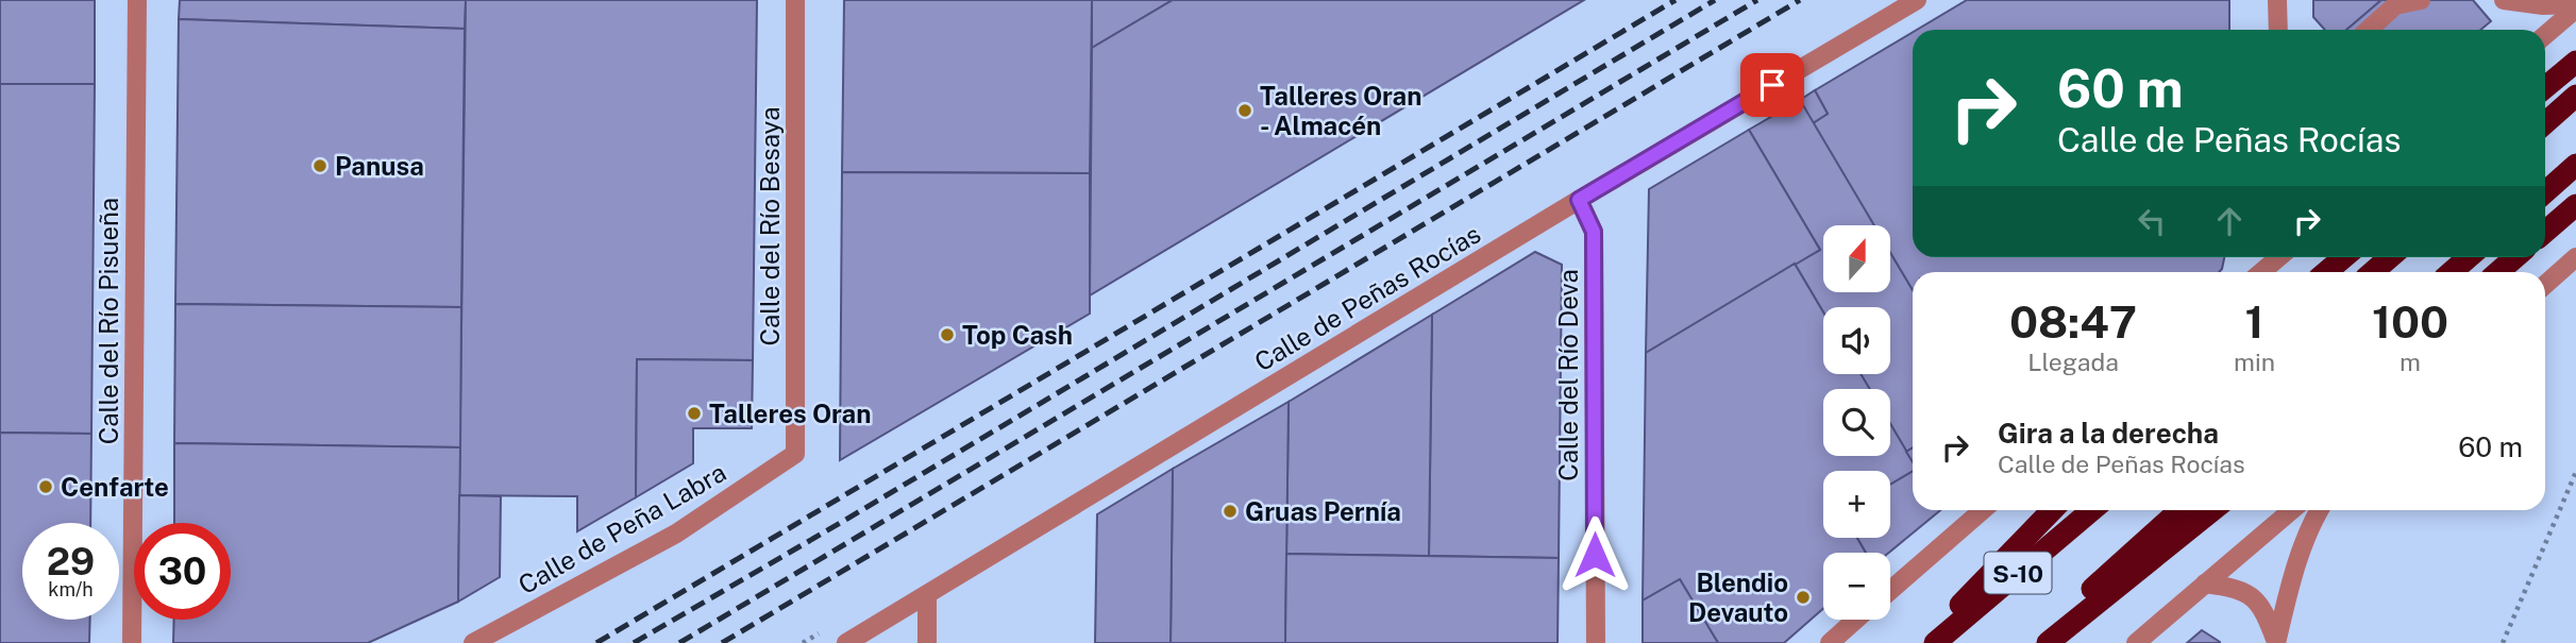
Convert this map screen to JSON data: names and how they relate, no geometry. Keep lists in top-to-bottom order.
{
  "streets": {
    "highway": ["S-10"],
    "street": [
      "Calle del Río Besaya",
      "Calle de Peñas Rocías",
      "Calle del Río Pisueña",
      "Calle del Río Deva",
      "Calle de Peña Labra"
    ]
  },
  "crossings": [
    ["Calle del Río Besaya", "Calle de Peña Labra"],
    ["Calle de Peñas Rocías", "Calle del Río Deva"]
  ],
  "places": [
    "Talleres Oran - Almacén",
    "Panusa",
    "Top Cash",
    "Talleres Oran",
    "Cenfarte",
    "Gruas Pernía",
    "Blendio Devauto"
  ],
  "north": "top",
  "page": {
    "turn": ["60 m", "Calle de Peñas Rocías"],
    "map_buttons": ["+", "−"],
    "eta": [
      "08:47",
      "Llegada",
      "1",
      "min",
      "100",
      "m"
    ],
    "list": [
      {
        "name": "Gira a la derecha",
        "note": "Calle de Peñas Rocías",
        "value": "60 m"
      }
    ],
    "speed": "29 km/h",
    "limit": "30"
  }
}
